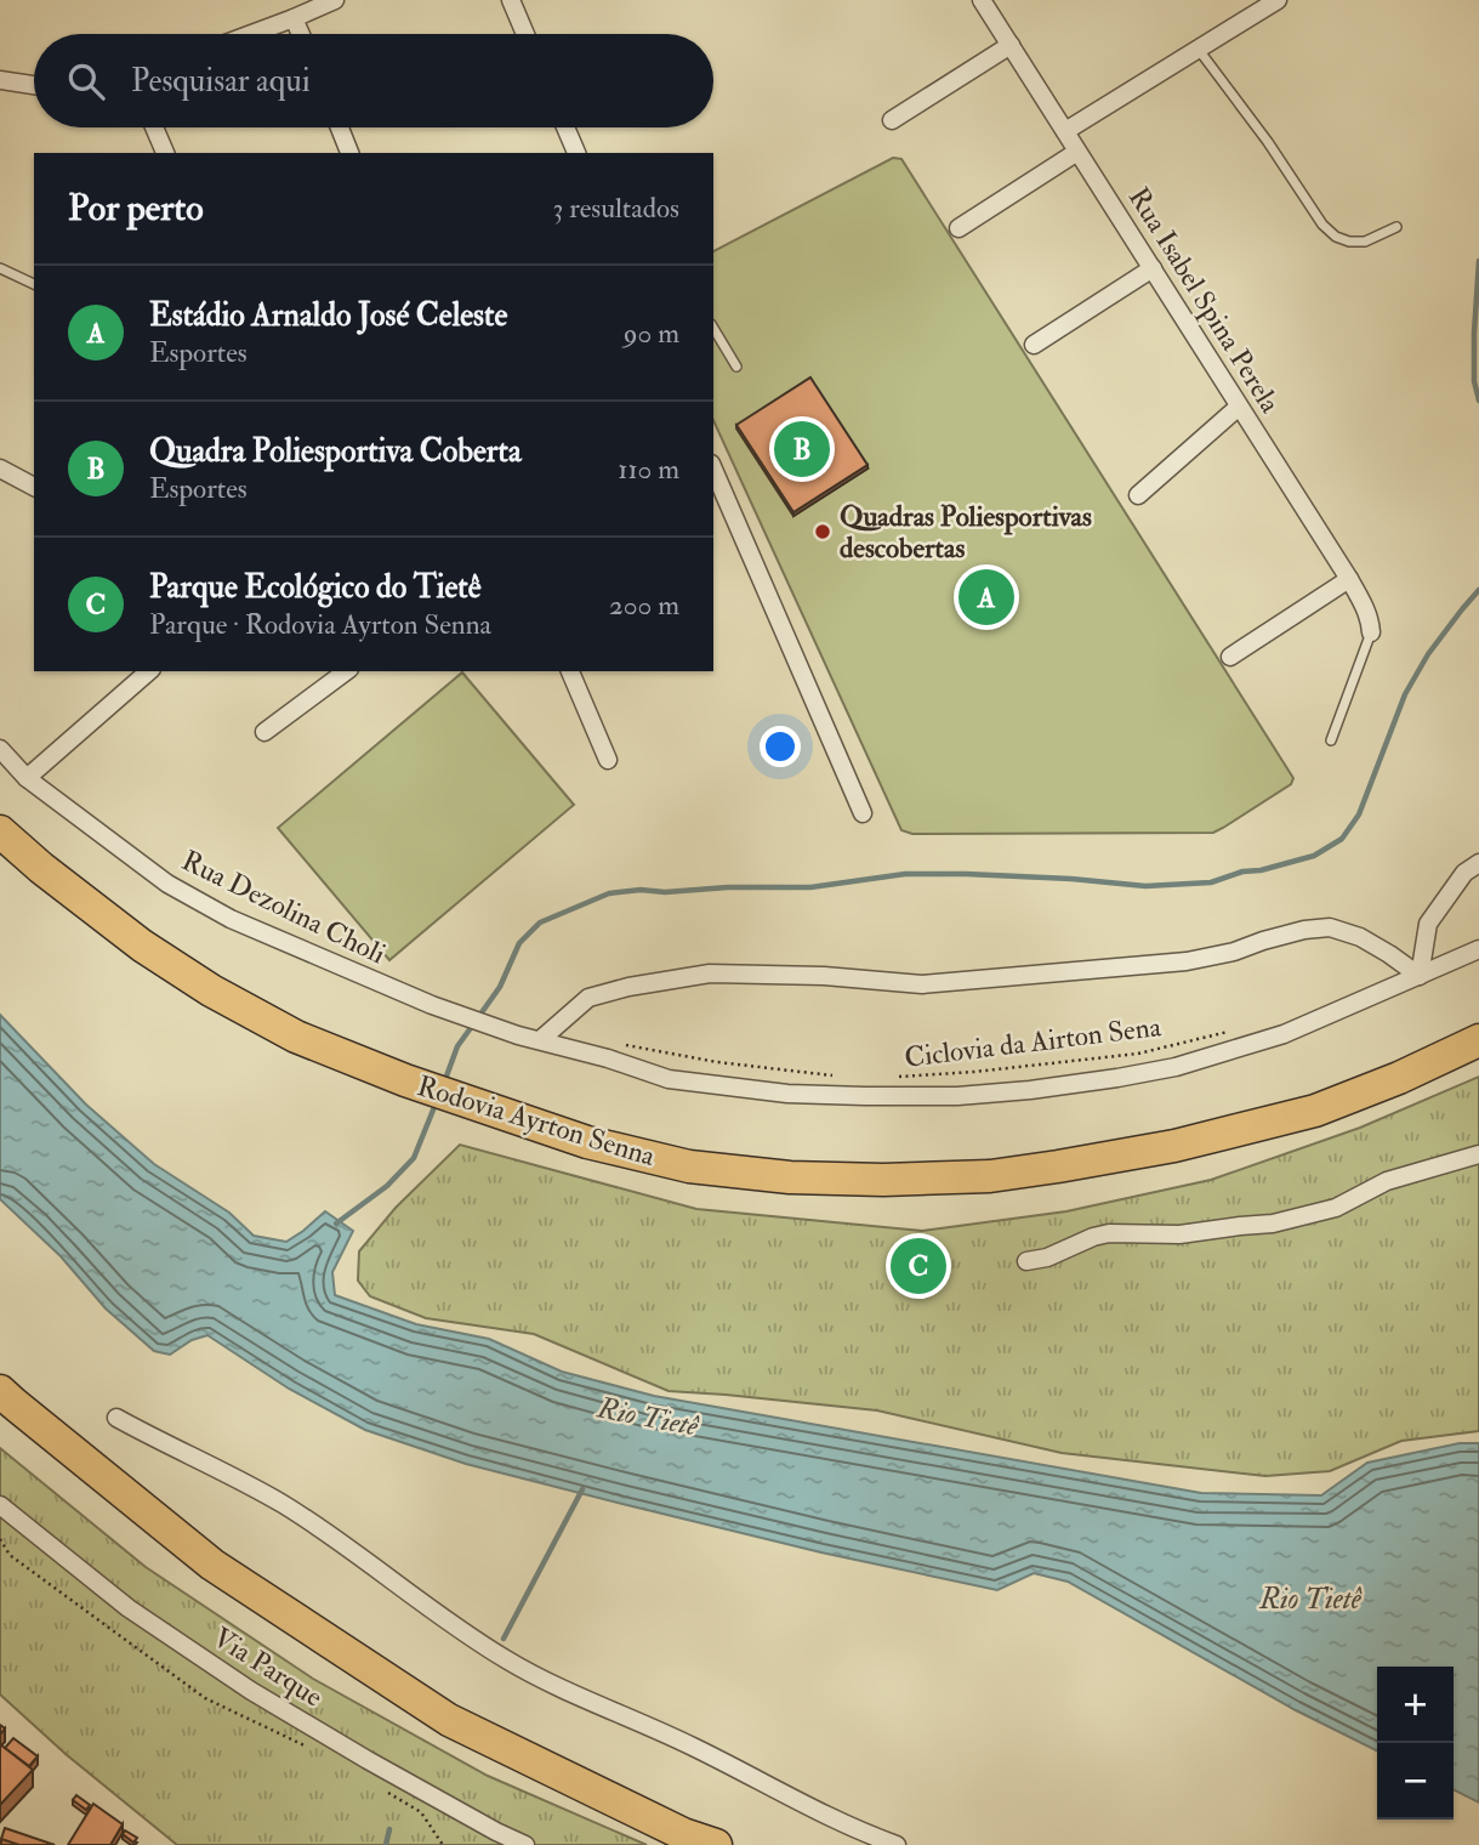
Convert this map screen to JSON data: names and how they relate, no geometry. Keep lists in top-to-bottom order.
{
  "streets": {
    "highway": ["Rodovia Ayrton Senna"],
    "street": ["Rua Isabel Spina Perela", "Rua Dezolina Choli", "Via Parque"],
    "path": ["Ciclovia da Airton Sena"]
  },
  "water": ["Rio Tietê"],
  "places": ["Quadras Poliesportivas descobertas"],
  "page": {
    "search": "Pesquisar aqui",
    "heading": ["Por perto", "3 resultados"],
    "list": [
      {
        "mark": "A",
        "name": "Estádio Arnaldo José Celeste",
        "note": "Esportes",
        "value": "90 m"
      },
      {
        "mark": "B",
        "name": "Quadra Poliesportiva Coberta",
        "note": "Esportes",
        "value": "110 m"
      },
      {
        "mark": "C",
        "name": "Parque Ecológico do Tietê",
        "note": "Parque · Rodovia Ayrton Senna",
        "value": "200 m"
      }
    ],
    "pins": ["B", "A", "C"],
    "map_buttons": ["+", "−"]
  }
}
